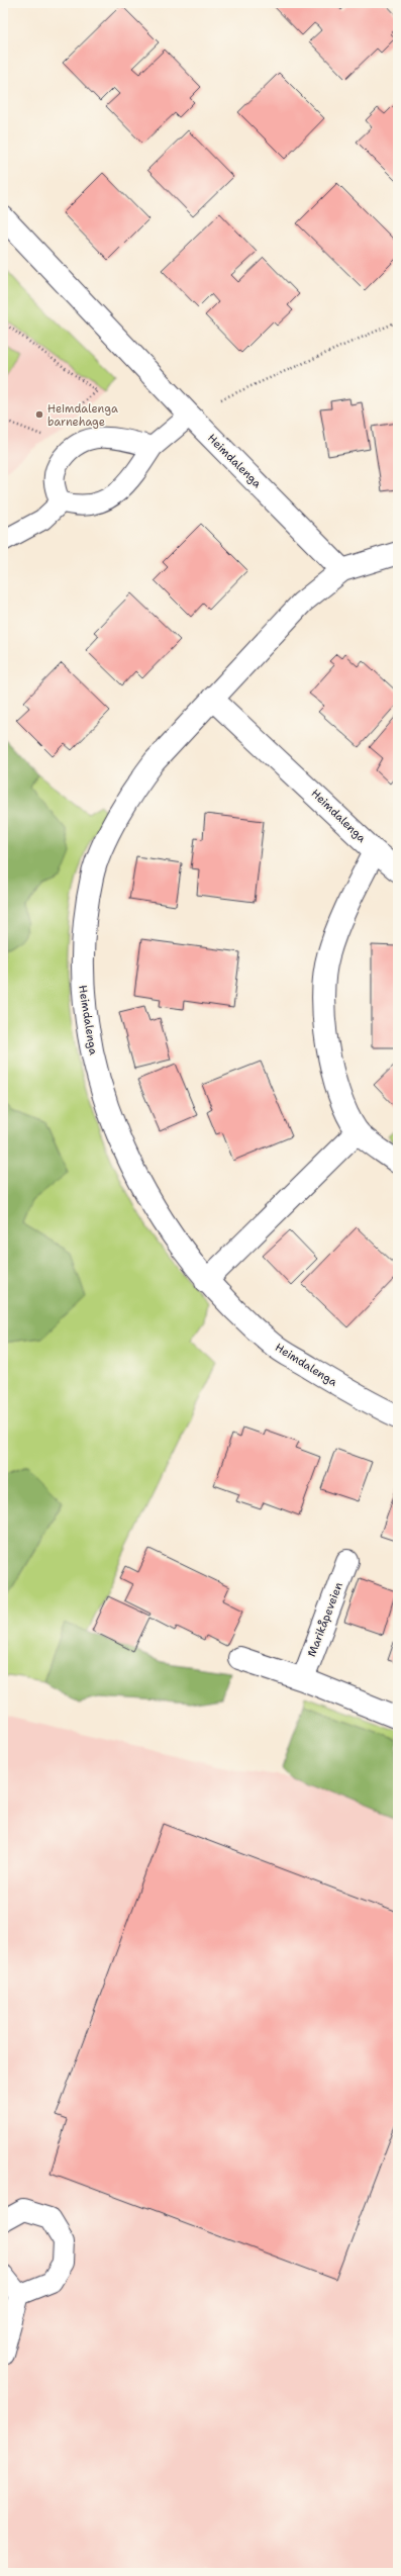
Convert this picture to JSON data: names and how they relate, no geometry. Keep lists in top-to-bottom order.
{
  "streets": {
    "street": ["Heimdalenga", "Marikåpeveien"]
  },
  "places": ["Heimdalenga barnehage"]
}
